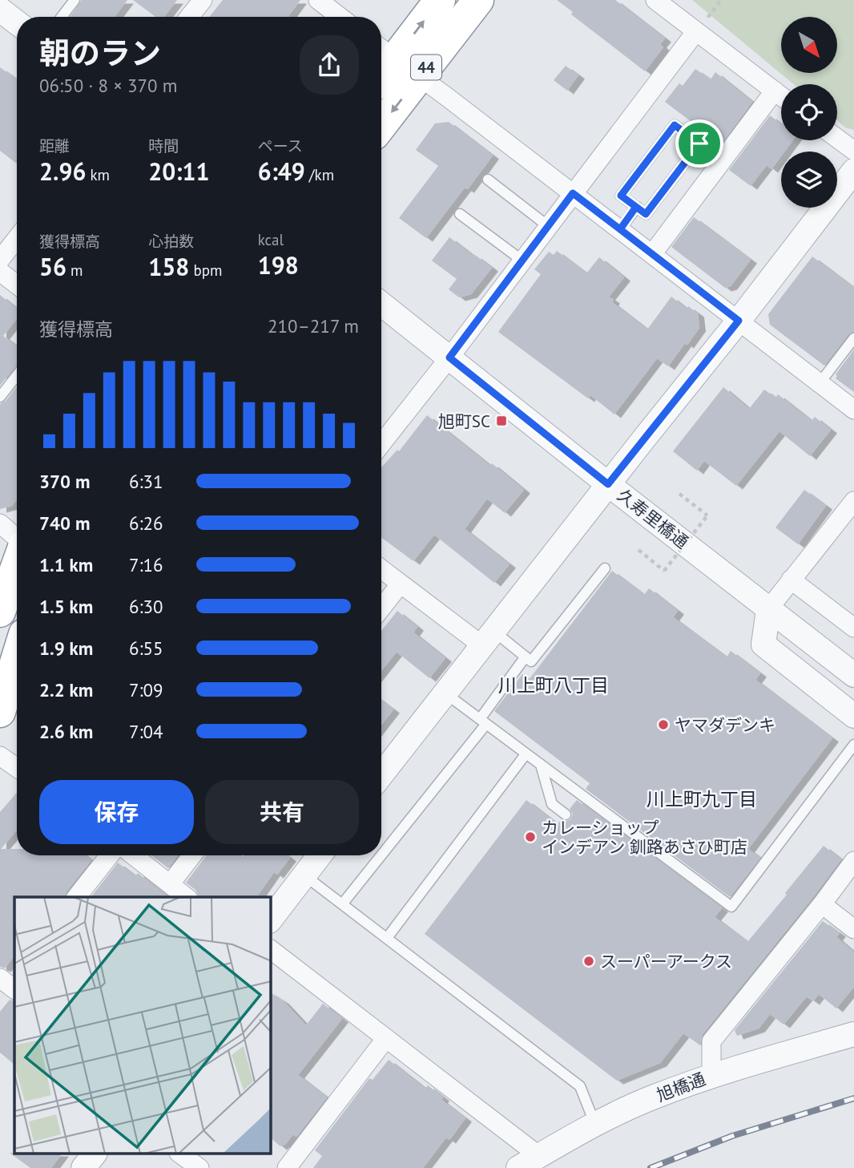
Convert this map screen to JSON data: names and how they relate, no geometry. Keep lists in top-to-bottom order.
{
  "streets": {
    "highway": ["44"],
    "street": ["久寿里橋通", "旭橋通"]
  },
  "districts": ["川上町八丁目", "川上町九丁目"],
  "places": {
    "transit": ["旭町SC"],
    "other": ["ヤマダデンキ", "カレーショップ インデアン 釧路あさひ町店", "スーパーアークス"]
  },
  "north": "bottom right",
  "page": {
    "heading": ["朝のラン", "06:50 · 8 × 370 m"],
    "stats": [
      ["距離", "2.96 km"],
      ["時間", "20:11"],
      ["ペース", "6:49 /km"],
      ["獲得標高", "56 m"],
      ["心拍数", "158 bpm"],
      ["kcal", "198"]
    ],
    "chart": ["獲得標高", "210–217 m"],
    "list": [
      {
        "name": "370 m",
        "note": "6:31"
      },
      {
        "name": "740 m",
        "note": "6:26"
      },
      {
        "name": "1.1 km",
        "note": "7:16"
      },
      {
        "name": "1.5 km",
        "note": "6:30"
      },
      {
        "name": "1.9 km",
        "note": "6:55"
      },
      {
        "name": "2.2 km",
        "note": "7:09"
      },
      {
        "name": "2.6 km",
        "note": "7:04"
      }
    ],
    "buttons": ["保存", "共有"]
  }
}
